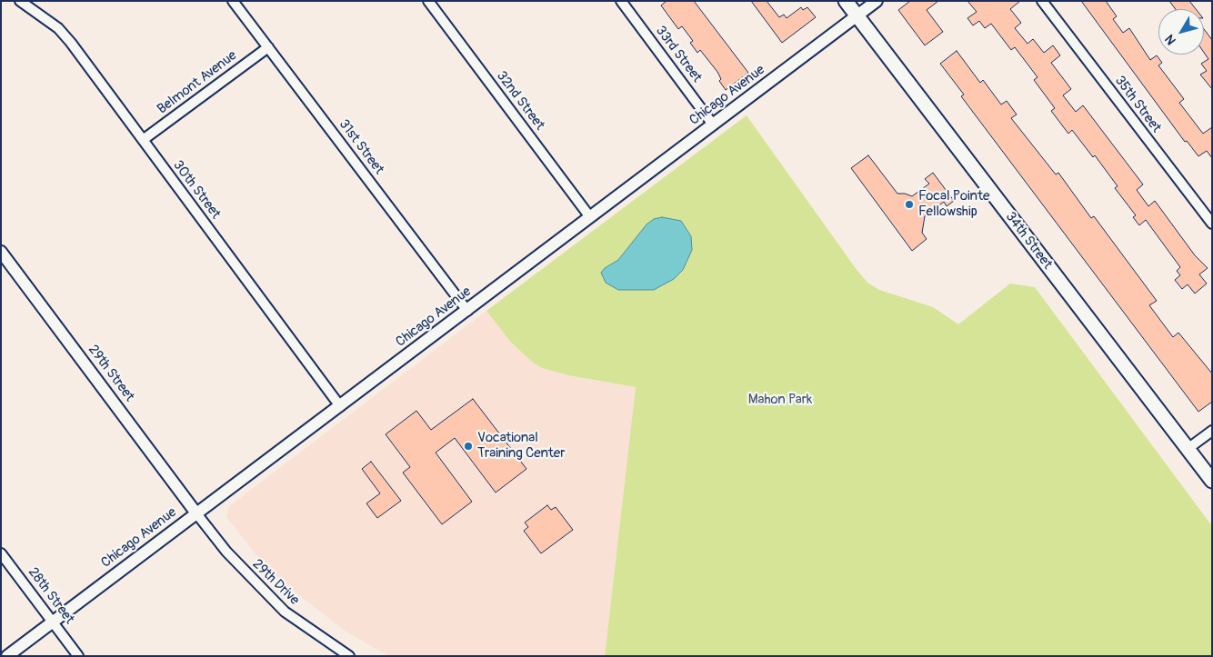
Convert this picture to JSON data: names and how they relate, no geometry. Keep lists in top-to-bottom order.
{
  "streets": {
    "main road": ["34th Street"],
    "street": [
      "33rd Street",
      "Belmont Avenue",
      "Chicago Avenue",
      "32nd Street",
      "35th Street",
      "31st Street",
      "30th Street",
      "29th Street",
      "29th Drive",
      "28th Street"
    ]
  },
  "crossings": [
    ["33rd Street", "Chicago Avenue"],
    ["Belmont Avenue", "31st Street"],
    ["Belmont Avenue", "30th Street"],
    ["Chicago Avenue", "32nd Street"],
    ["Chicago Avenue", "31st Street"],
    ["Chicago Avenue", "30th Street"],
    ["Chicago Avenue", "34th Street"],
    ["Chicago Avenue", "29th Street"],
    ["Chicago Avenue", "29th Drive"],
    ["Chicago Avenue", "28th Street"],
    ["29th Street", "29th Drive"]
  ],
  "parks": ["Mahon Park"],
  "places": ["Focal Pointe Fellowship", "Vocational Training Center"],
  "north": "bottom left"
}
